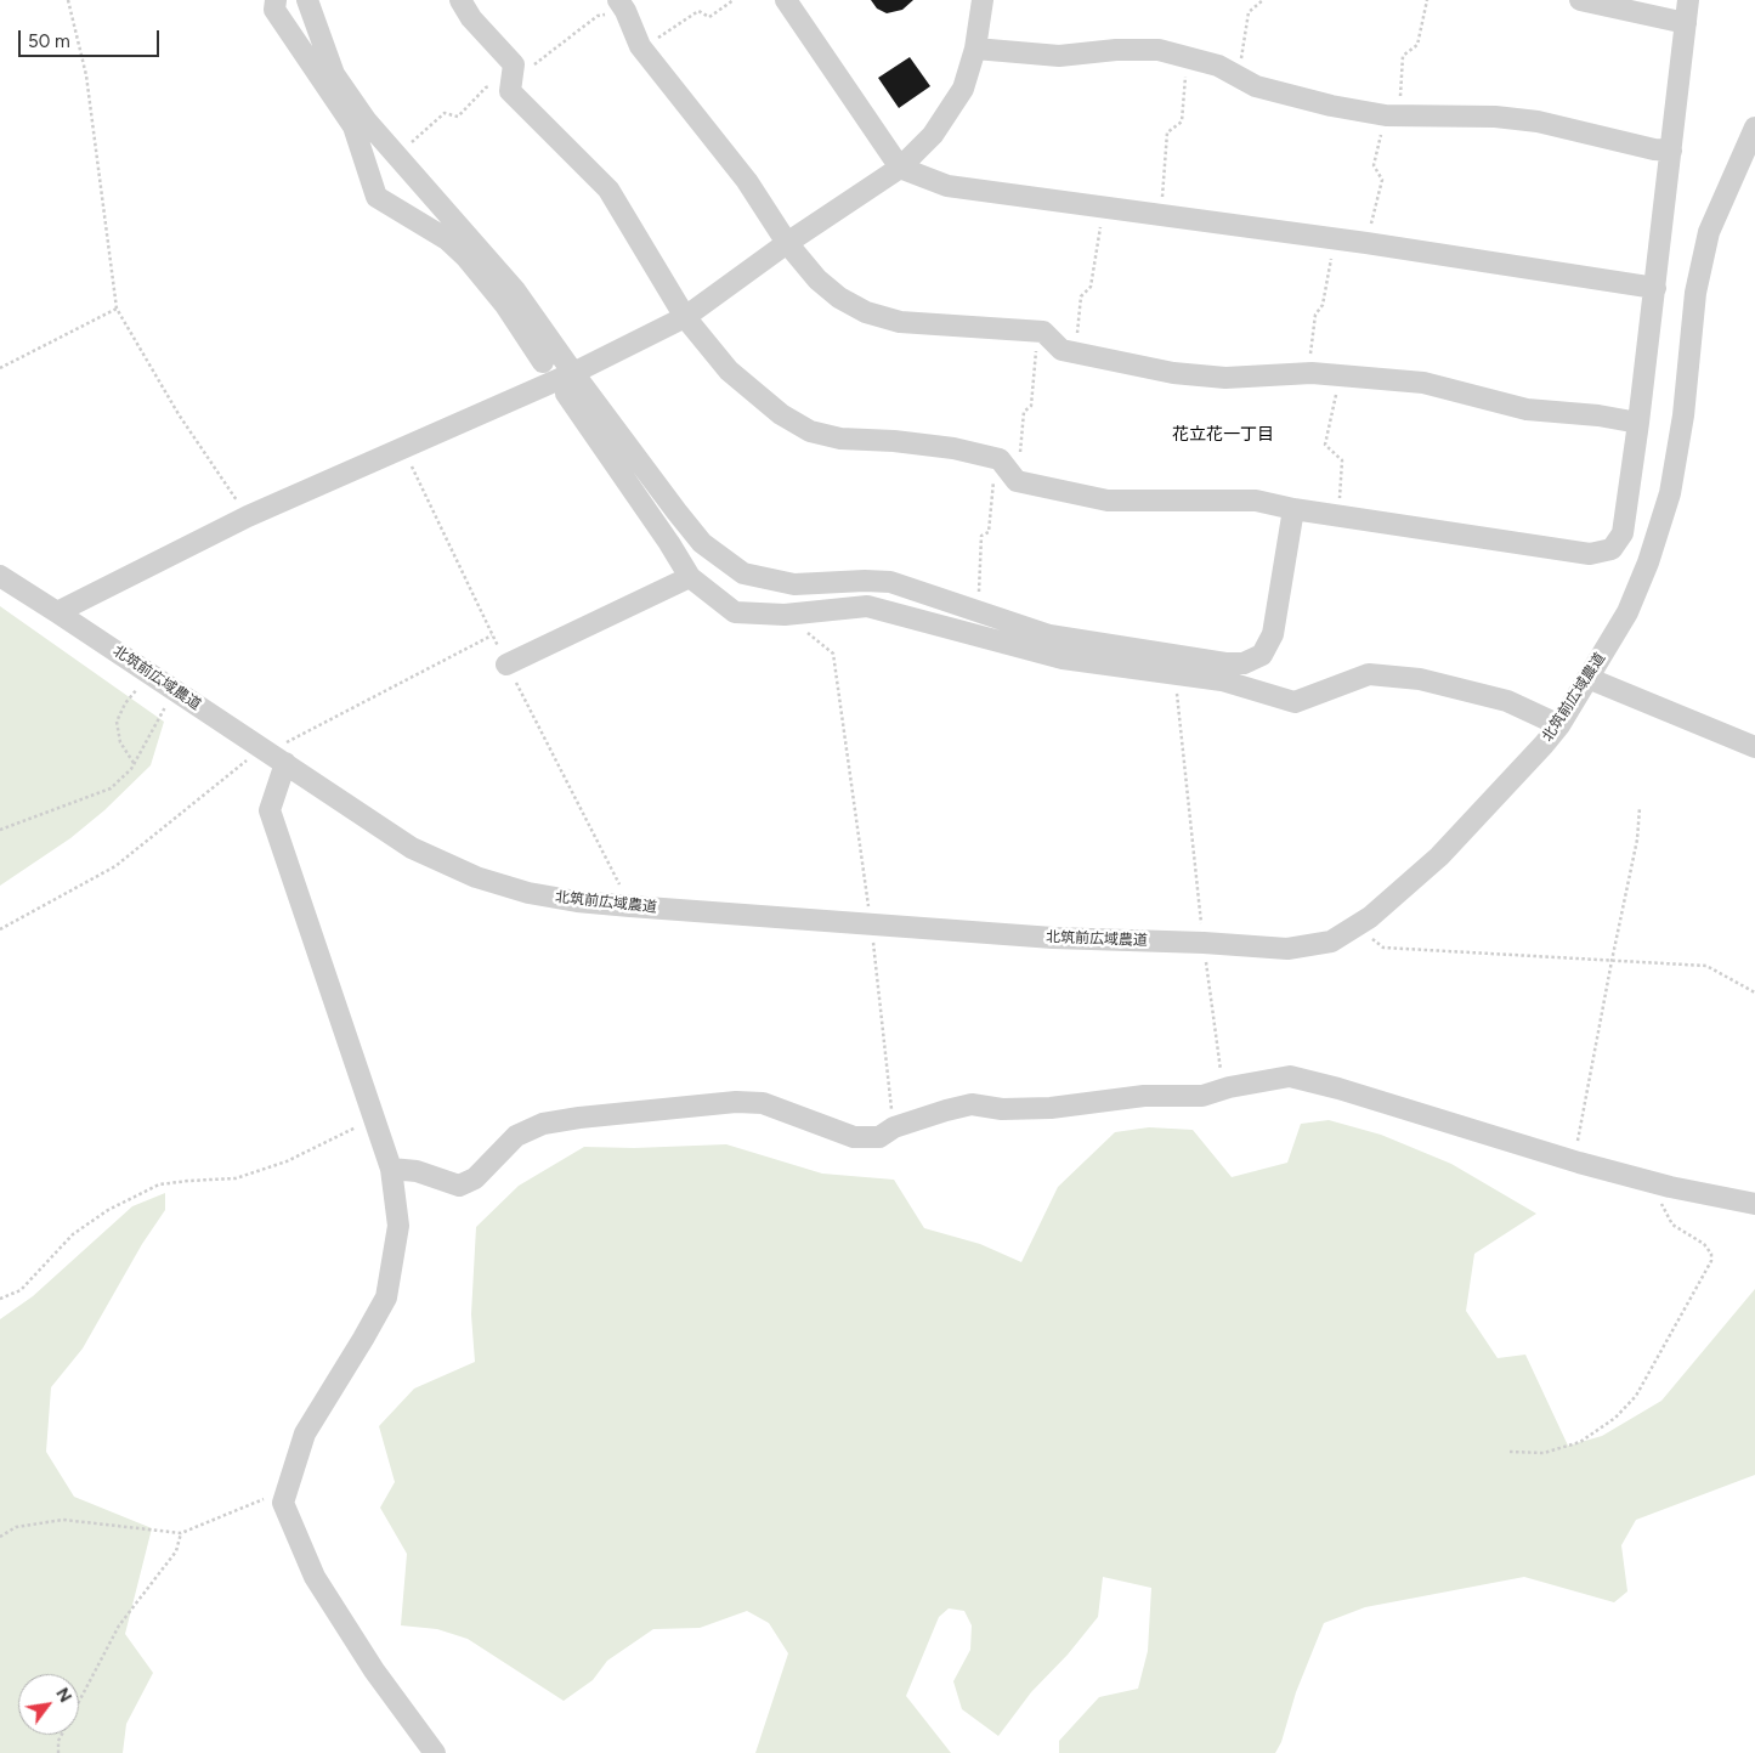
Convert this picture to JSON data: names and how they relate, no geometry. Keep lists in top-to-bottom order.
{
  "streets": {
    "street": ["北筑前広域農道"]
  },
  "districts": ["花立花一丁目"],
  "scale_bar": "50 m",
  "north": "top right"
}
